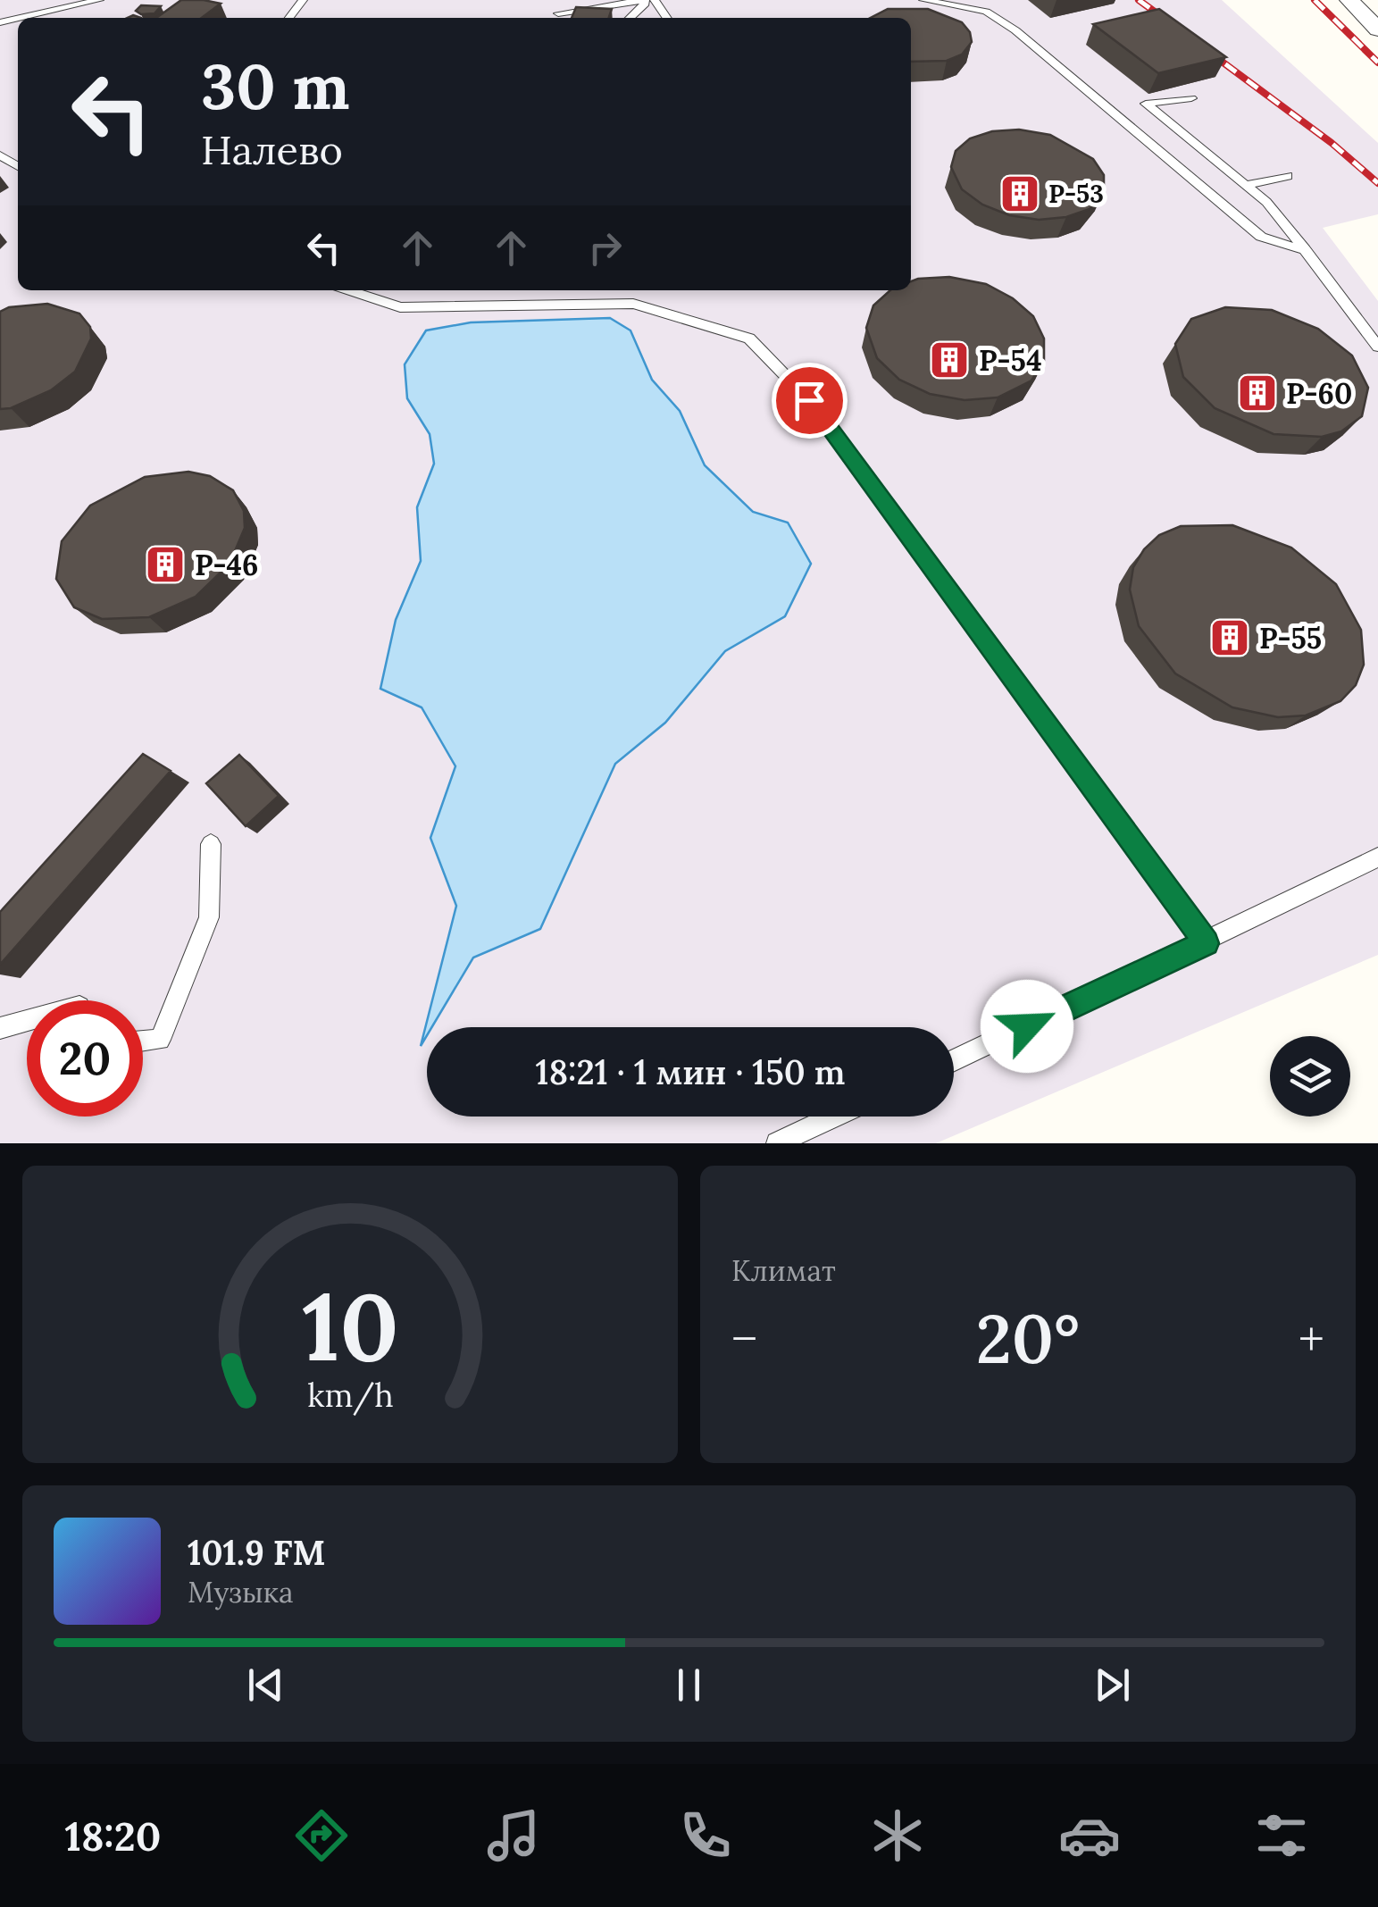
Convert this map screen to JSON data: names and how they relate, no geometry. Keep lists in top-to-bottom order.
{
  "places": {
    "building": [
      "Р-53",
      "Р-54",
      "Р-60",
      "Р-46",
      "Р-55"
    ]
  },
  "page": {
    "turn": ["30 m", "Налево"],
    "limit": "20",
    "trip": "18:21 · 1 мин · 150 m",
    "tile": "Климат",
    "heat": ["−", "20°", "+"],
    "song": ["101.9 FM", "Музыка"],
    "tabs": "18:20",
    "gauge": ["10", "km/h"]
  }
}
